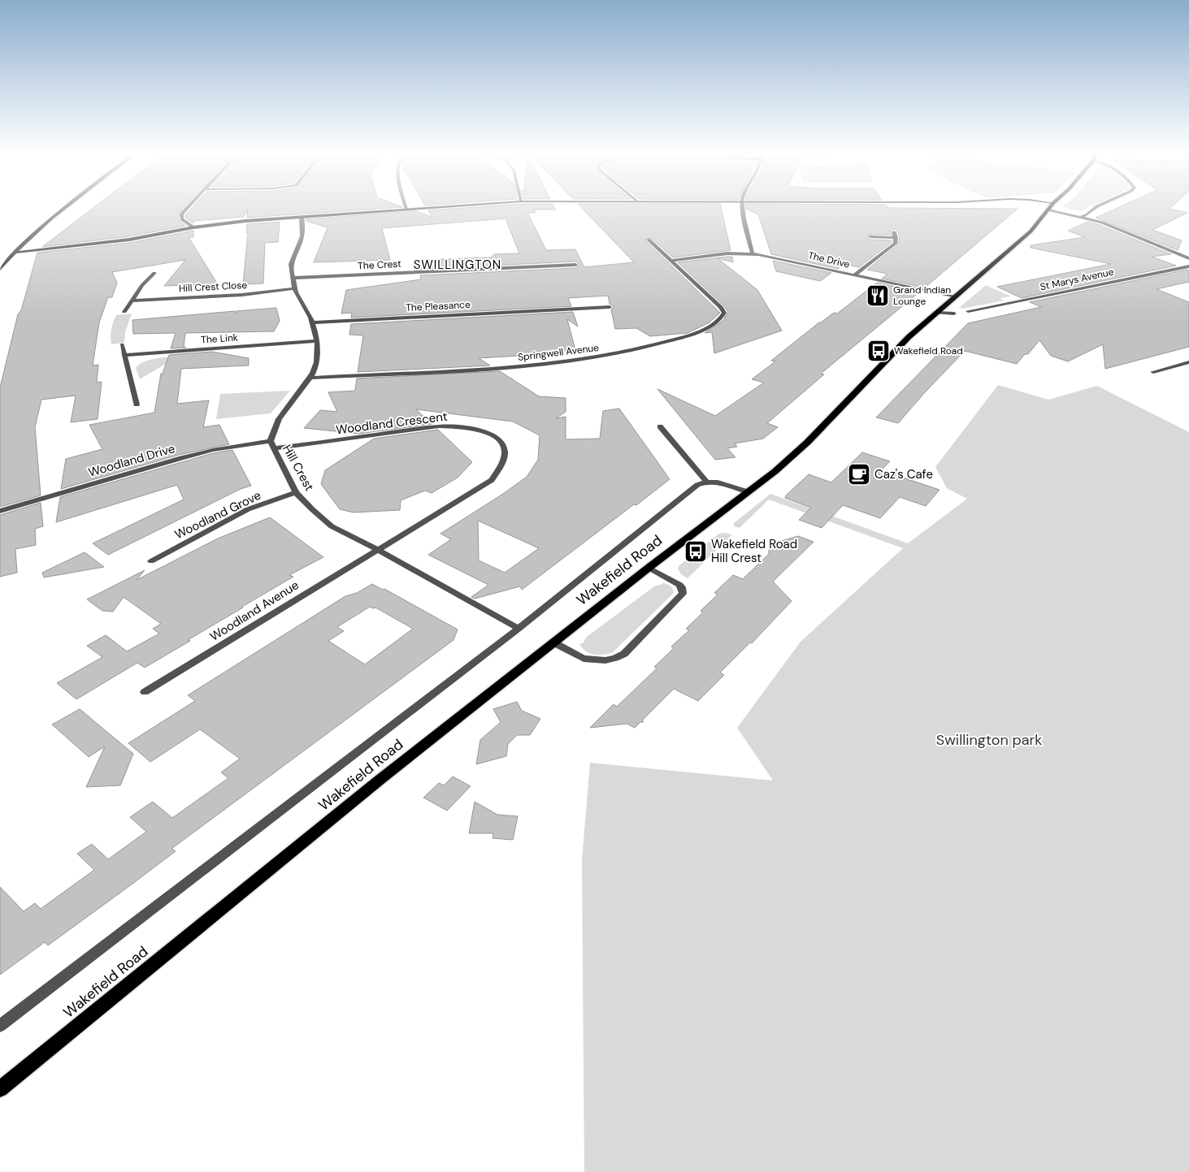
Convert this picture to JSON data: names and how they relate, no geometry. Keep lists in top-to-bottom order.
{
  "streets": {
    "main road": ["Wakefield Road"],
    "street": [
      "The Drive",
      "The Crest",
      "St Marys Avenue",
      "Hill Crest Close",
      "The Pleasance",
      "The Link",
      "Springwell Avenue",
      "Woodland Crescent",
      "Woodland Drive",
      "Hill Crest",
      "Woodland Grove",
      "Woodland Avenue"
    ]
  },
  "crossings": [
    ["The Drive", "Wakefield Road"],
    ["The Crest", "Hill Crest"],
    ["Hill Crest Close", "Hill Crest"],
    ["The Pleasance", "Hill Crest"],
    ["The Link", "Hill Crest"],
    ["Springwell Avenue", "Hill Crest"],
    ["Woodland Crescent", "Hill Crest"],
    ["Woodland Crescent", "Woodland Avenue"],
    ["Woodland Drive", "Hill Crest"],
    ["Hill Crest", "Woodland Grove"],
    ["Hill Crest", "Wakefield Road"],
    ["Hill Crest", "Woodland Avenue"]
  ],
  "districts": ["SWILLINGTON"],
  "parks": ["Swillington park"],
  "places": {
    "restaurant": ["Grand Indian Lounge"],
    "bus stop": ["Wakefield Road", "Wakefield Road Hill Crest"],
    "cafe": ["Caz's Cafe"]
  }
}
